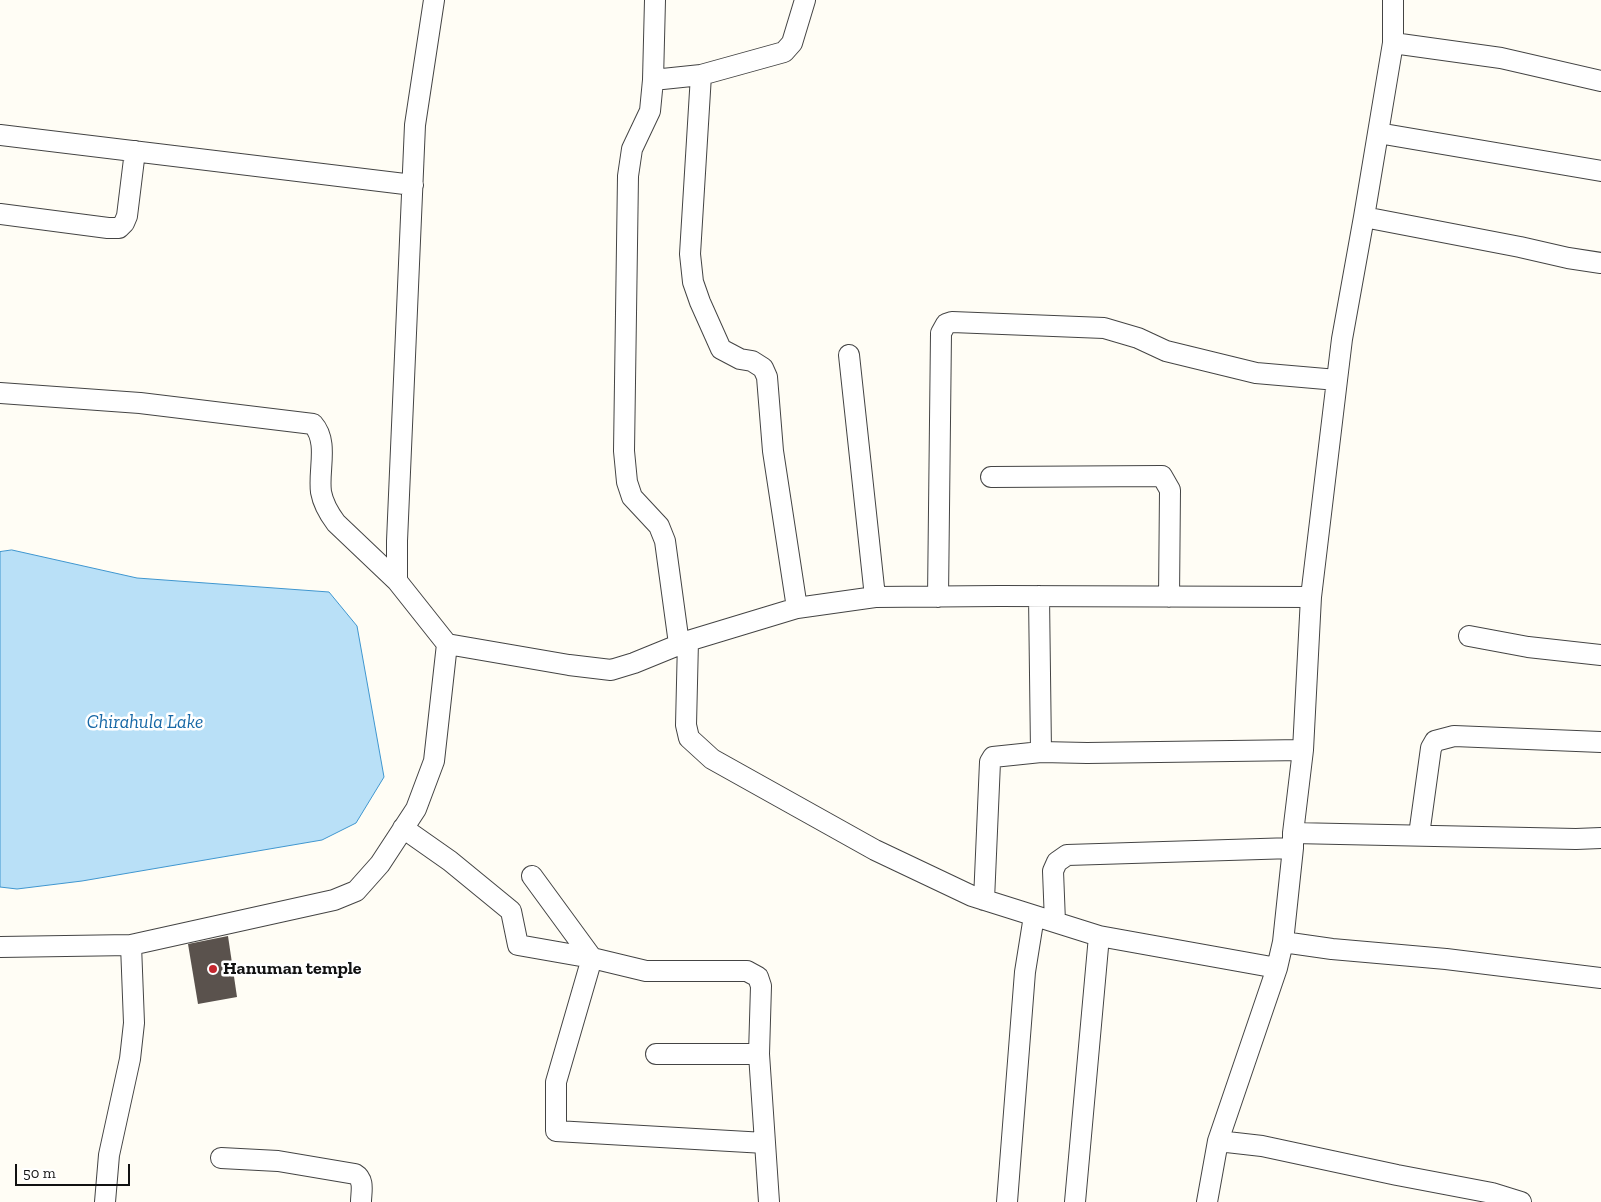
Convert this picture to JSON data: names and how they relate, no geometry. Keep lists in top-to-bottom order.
{
  "water": ["Chirahula Lake"],
  "places": ["Hanuman temple"],
  "scale_bar": "50 m"
}
